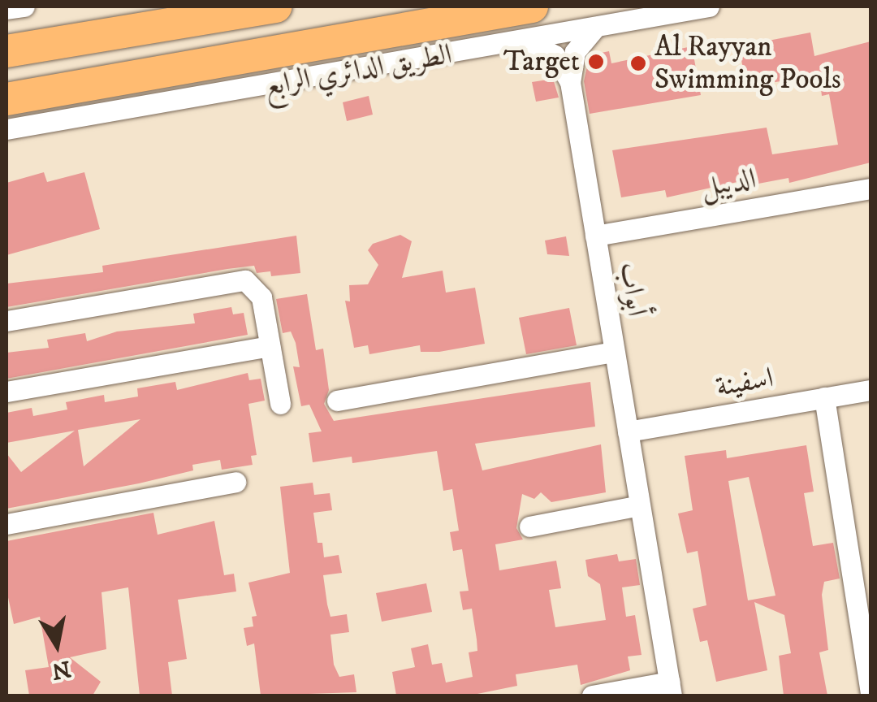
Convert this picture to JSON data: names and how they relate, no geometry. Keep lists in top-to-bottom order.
{
  "streets": {
    "main road": ["الطريق الدائري الرابع"],
    "street": ["الديبل", "أبواب", "اسفينة"]
  },
  "crossings": [
    ["الطريق الدائري الرابع", "أبواب"],
    ["الديبل", "أبواب"],
    ["أبواب", "اسفينة"]
  ],
  "places": ["Target", "Al Rayyan Swimming Pools"],
  "north": "bottom"
}
